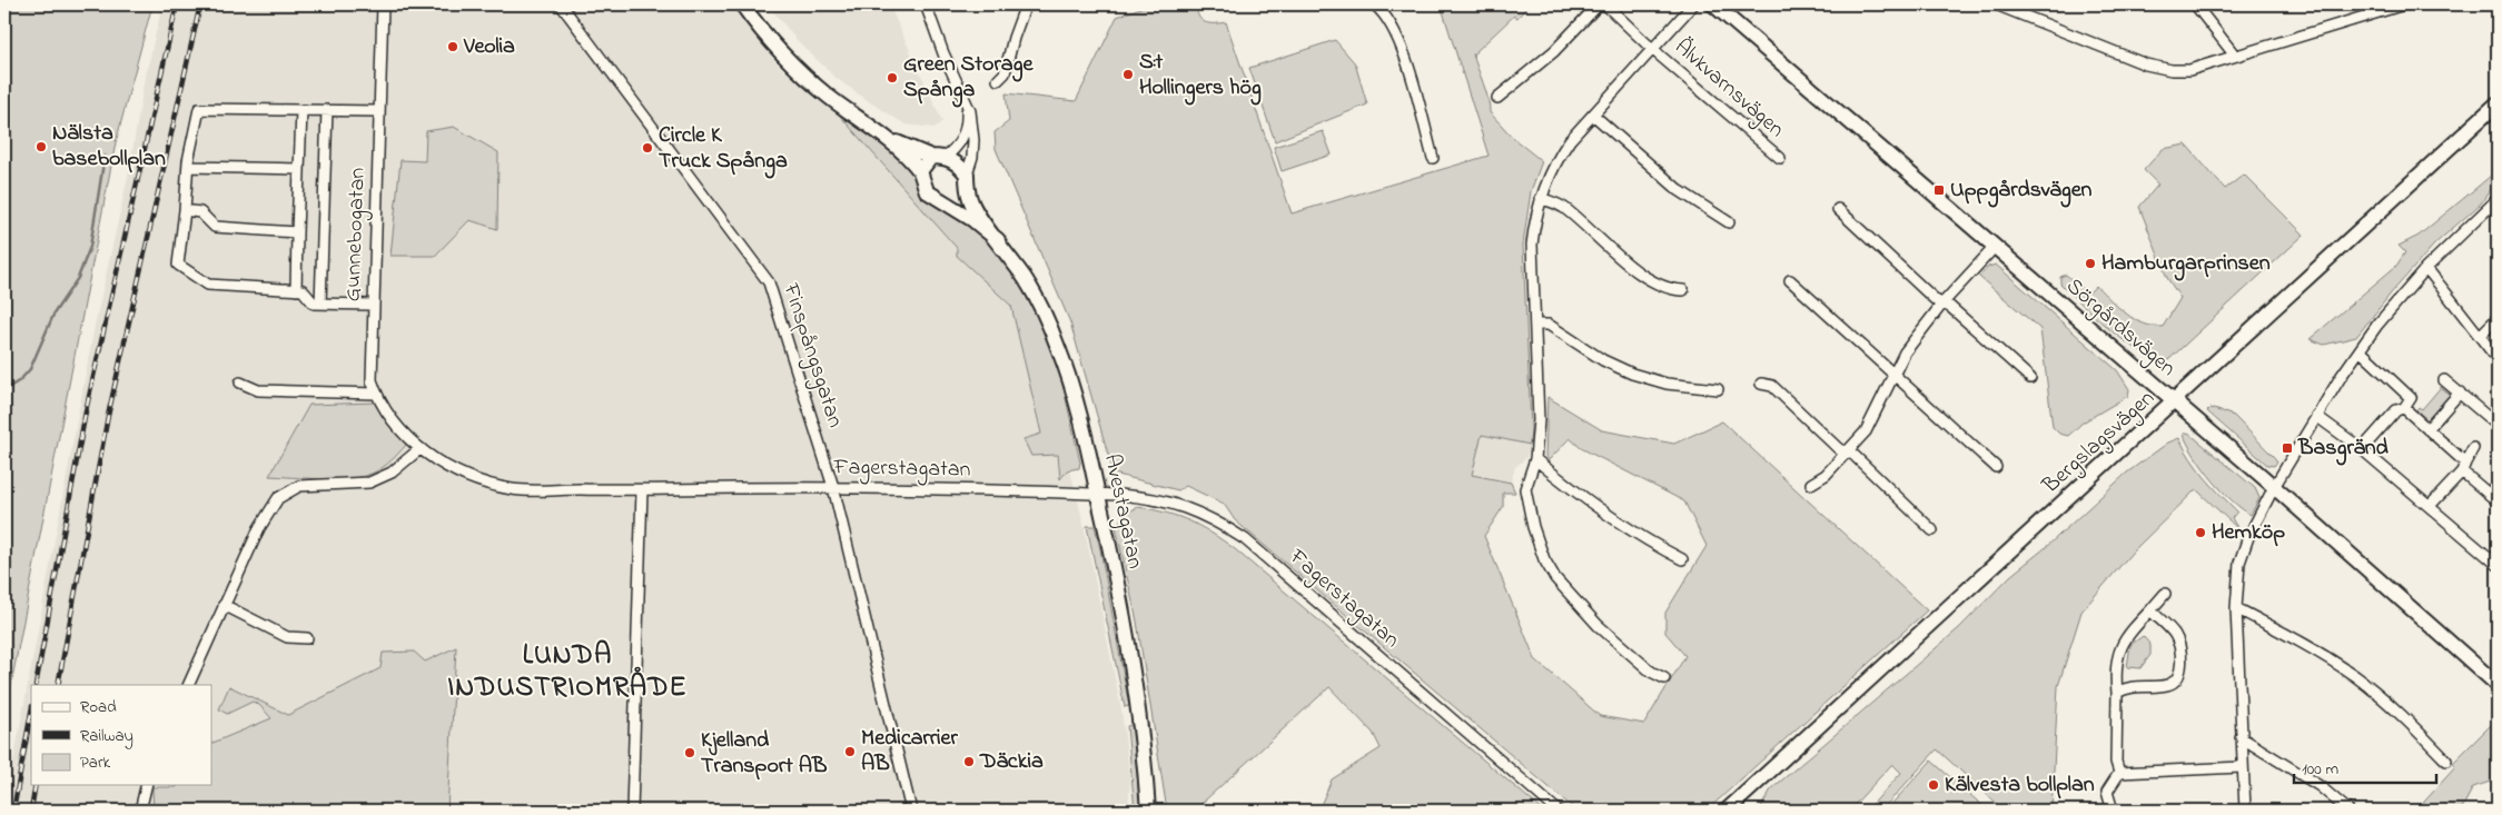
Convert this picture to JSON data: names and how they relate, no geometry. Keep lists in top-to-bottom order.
{
  "streets": {
    "street": [
      "Älvkvarnsvägen",
      "Gunnebogatan",
      "Sörgårdsvägen",
      "Finspångsgatan",
      "Bergslagsvägen",
      "Fagerstagatan",
      "Avestagatan"
    ]
  },
  "crossings": [
    ["Gunnebogatan", "Fagerstagatan"],
    ["Sörgårdsvägen", "Bergslagsvägen"],
    ["Finspångsgatan", "Fagerstagatan"],
    ["Fagerstagatan", "Avestagatan"]
  ],
  "districts": ["LUNDA INDUSTRIOMRÅDE"],
  "places": {
    "other": [
      "Veolia",
      "S:t Hollingers hög",
      "Green Storage Spånga",
      "Nälsta basebollplan",
      "Circle K Truck Spånga",
      "Hamburgarprinsen",
      "Hemköp",
      "Medicarrier AB",
      "Kjelland Transport AB",
      "Däckia",
      "Kälvesta bollplan"
    ],
    "transit": ["Uppgårdsvägen", "Basgränd"]
  },
  "legend": ["Road", "Railway", "Park"],
  "scale_bar": "100 m"
}
